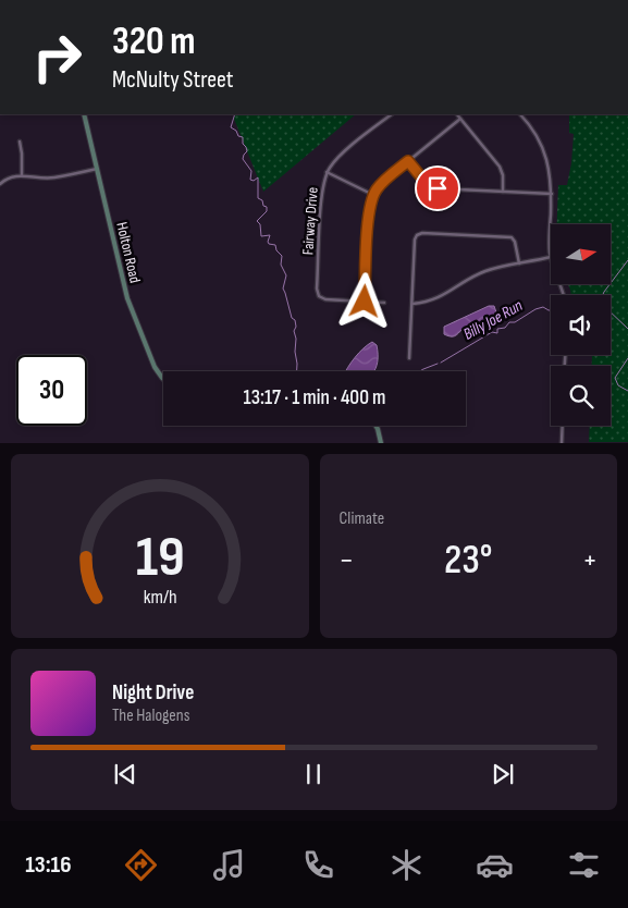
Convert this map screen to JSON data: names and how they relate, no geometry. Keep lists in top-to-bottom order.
{
  "streets": {
    "street": ["Fairway Drive", "Holton Road"]
  },
  "water": ["Billy Joe Run"],
  "north": "right",
  "page": {
    "turn": ["320 m", "McNulty Street"],
    "limit": "30",
    "trip": "13:17 · 1 min · 400 m",
    "tile": "Climate",
    "heat": ["−", "23°", "+"],
    "song": ["Night Drive", "The Halogens"],
    "tabs": "13:16",
    "gauge": ["19", "km/h"]
  }
}
